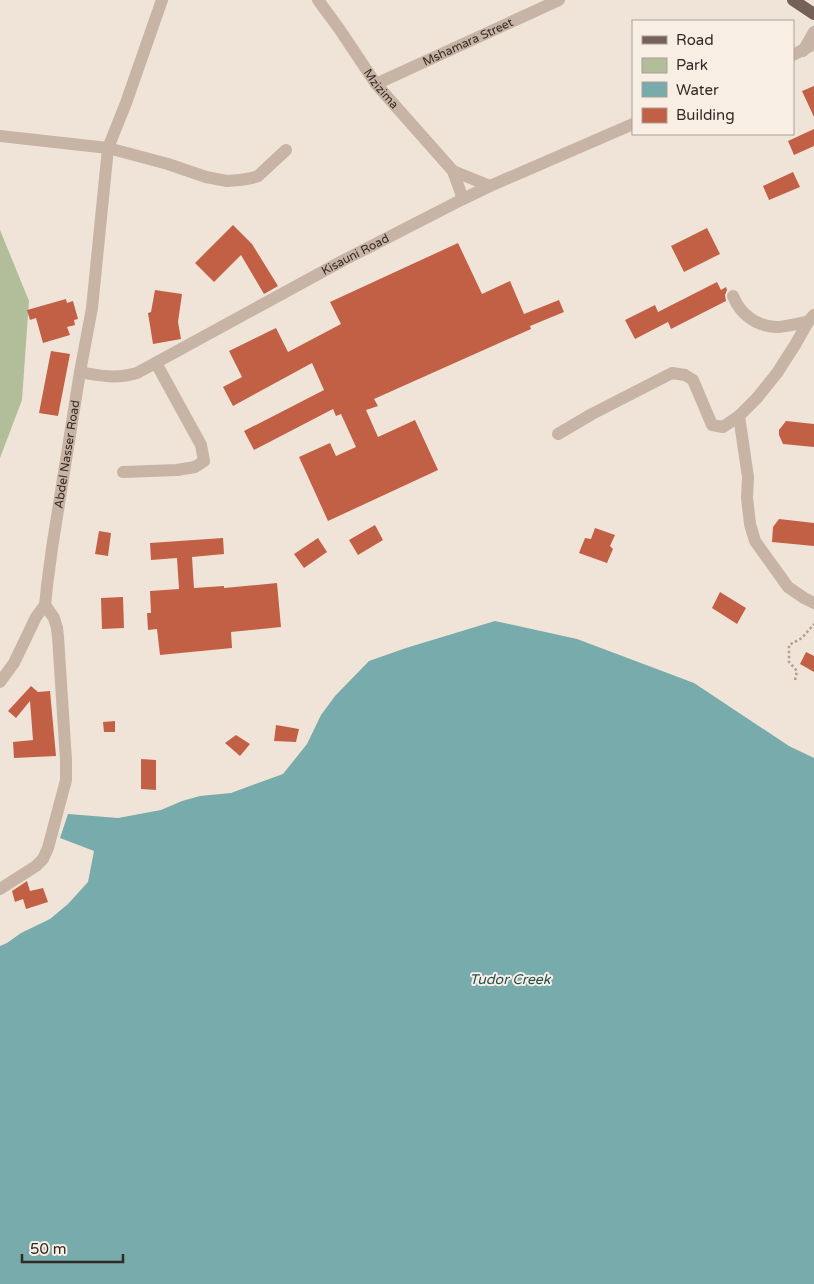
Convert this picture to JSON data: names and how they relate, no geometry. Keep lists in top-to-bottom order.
{
  "streets": {
    "street": [
      "Mshamara Street",
      "Mzizima",
      "Kisauni Road",
      "Abdel Nasser Road"
    ]
  },
  "crossings": [
    ["Mshamara Street", "Mzizima"],
    ["Kisauni Road", "Abdel Nasser Road"]
  ],
  "water": ["Tudor Creek"],
  "legend": [
    "Road",
    "Park",
    "Water",
    "Building"
  ],
  "scale_bar": "50 m"
}
